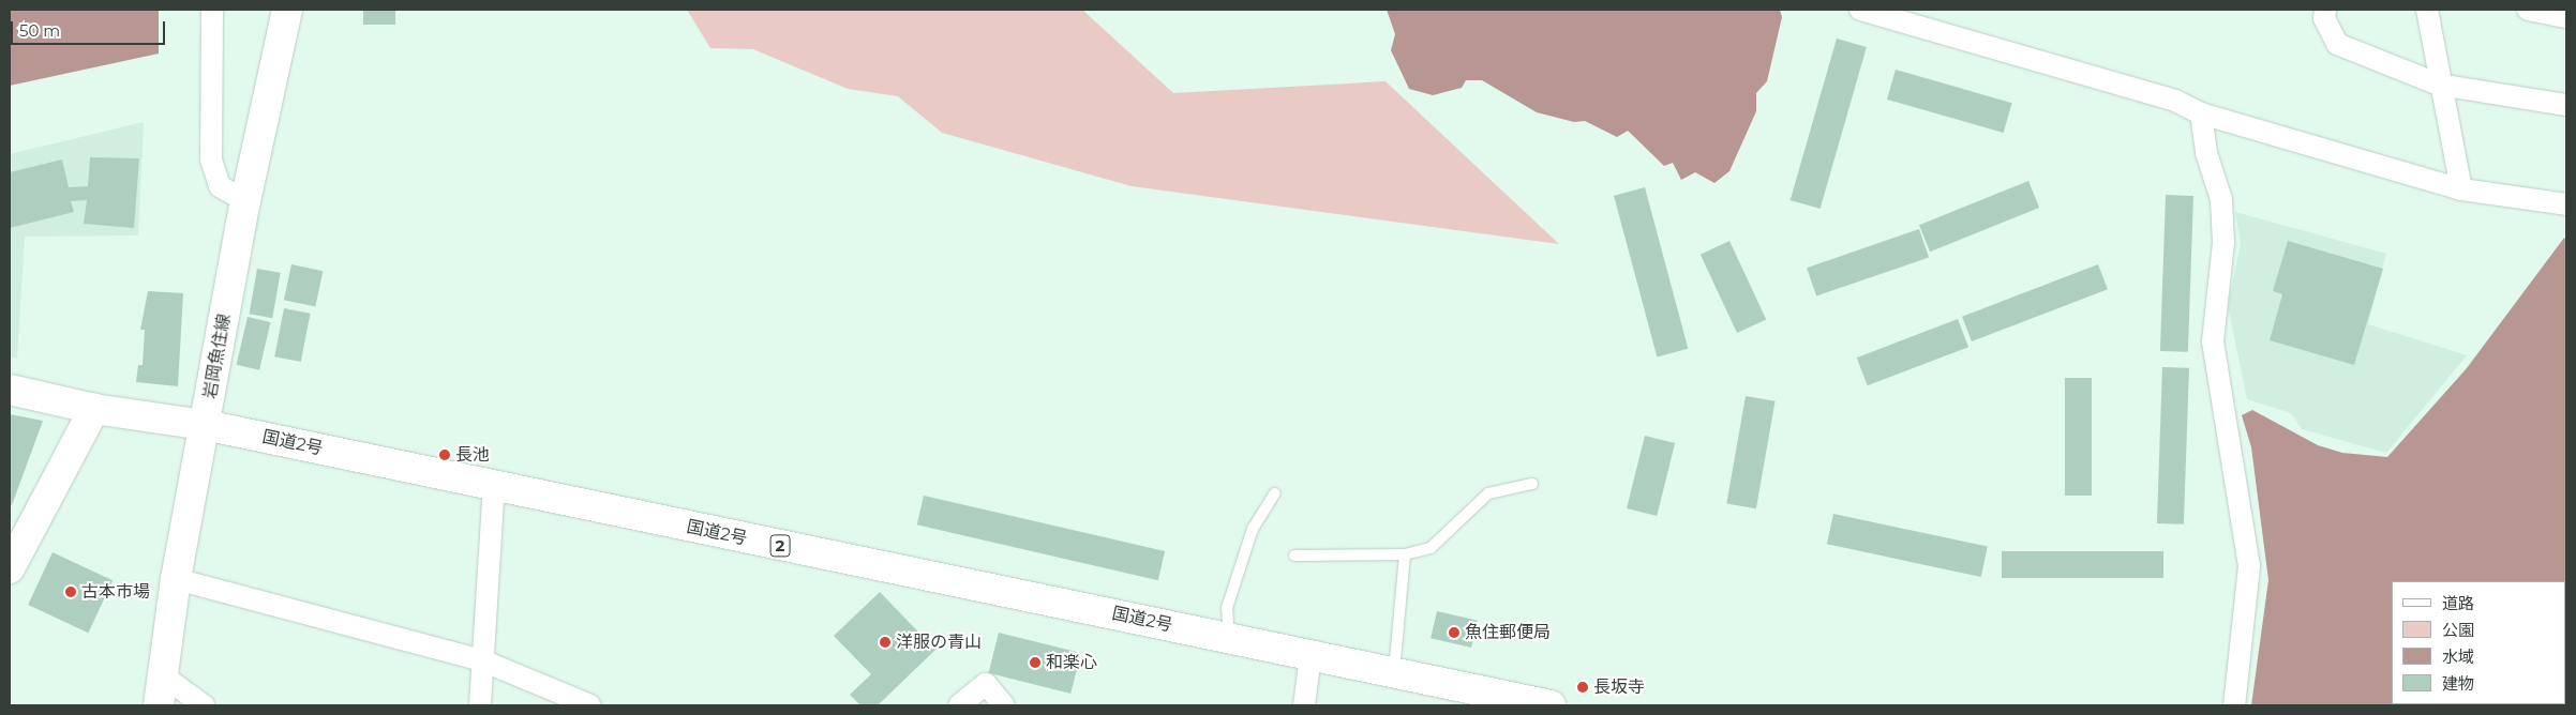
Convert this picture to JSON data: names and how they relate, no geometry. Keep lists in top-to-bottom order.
{
  "streets": {
    "main road": ["岩岡魚住線", "国道2号", "2"]
  },
  "crossings": [
    ["岩岡魚住線", "国道2号"]
  ],
  "places": [
    "長池",
    "古本市場",
    "魚住郵便局",
    "洋服の青山",
    "和楽心",
    "長坂寺"
  ],
  "legend": [
    "道路",
    "公園",
    "水域",
    "建物"
  ],
  "scale_bar": "50 m"
}
